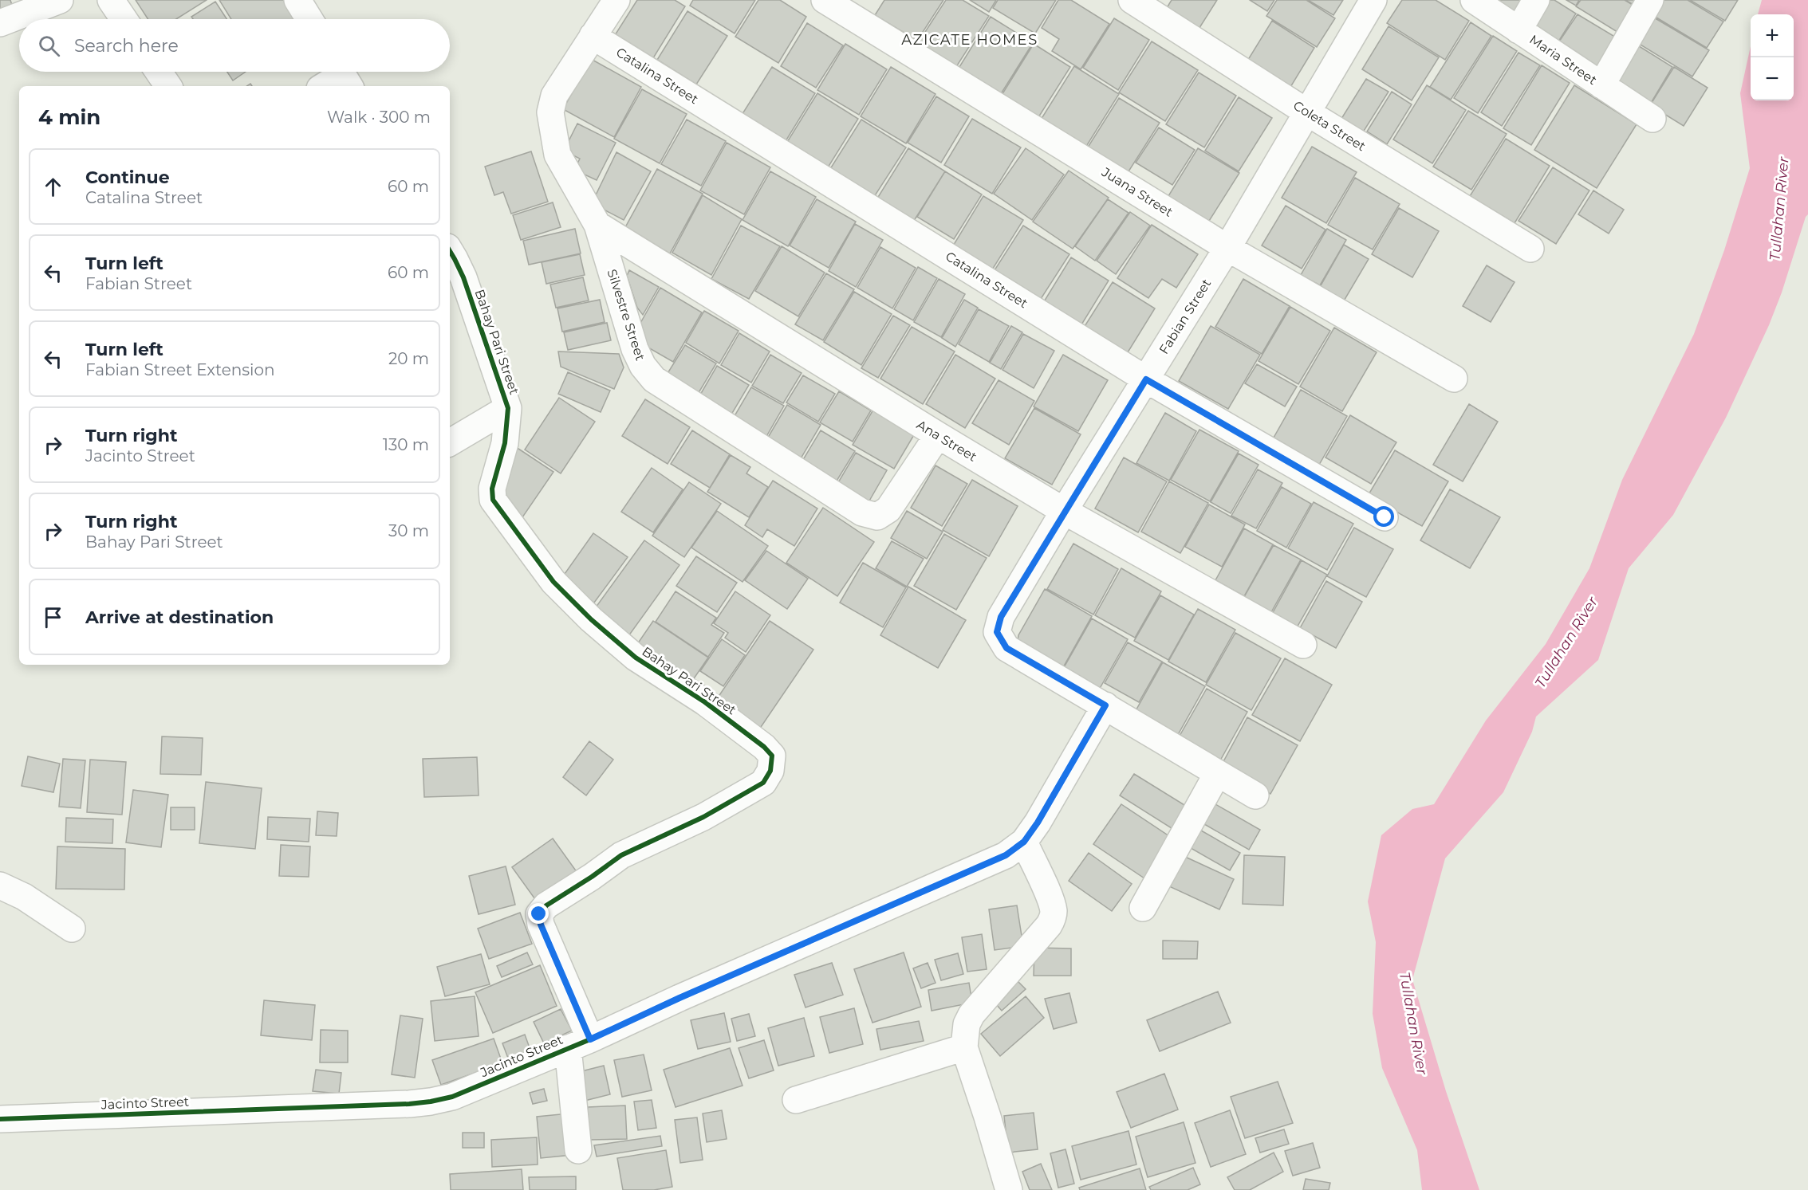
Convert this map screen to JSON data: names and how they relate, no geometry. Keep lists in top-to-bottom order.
{
  "streets": {
    "street": [
      "Maria Street",
      "Catalina Street",
      "Coleta Street",
      "Juana Street",
      "Silvestre Street",
      "Fabian Street",
      "Bahay Pari Street",
      "Ana Street",
      "Jacinto Street"
    ]
  },
  "crossings": [
    ["Catalina Street", "Silvestre Street"],
    ["Catalina Street", "Fabian Street"],
    ["Coleta Street", "Fabian Street"],
    ["Juana Street", "Fabian Street"],
    ["Silvestre Street", "Ana Street"],
    ["Fabian Street", "Ana Street"],
    ["Fabian Street", "Jacinto Street"],
    ["Bahay Pari Street", "Jacinto Street"]
  ],
  "districts": ["AZICATE HOMES"],
  "water": ["Tullahan River"],
  "page": {
    "map_buttons": ["+", "−"],
    "search": "Search here",
    "heading": ["4 min", "Walk · 300 m"],
    "list": [
      ["Continue", "Catalina Street", "60 m"],
      ["Turn left", "Fabian Street", "60 m"],
      ["Turn left", "Fabian Street Extension", "20 m"],
      ["Turn right", "Jacinto Street", "130 m"],
      ["Turn right", "Bahay Pari Street", "30 m"],
      "Arrive at destination"
    ]
  }
}
